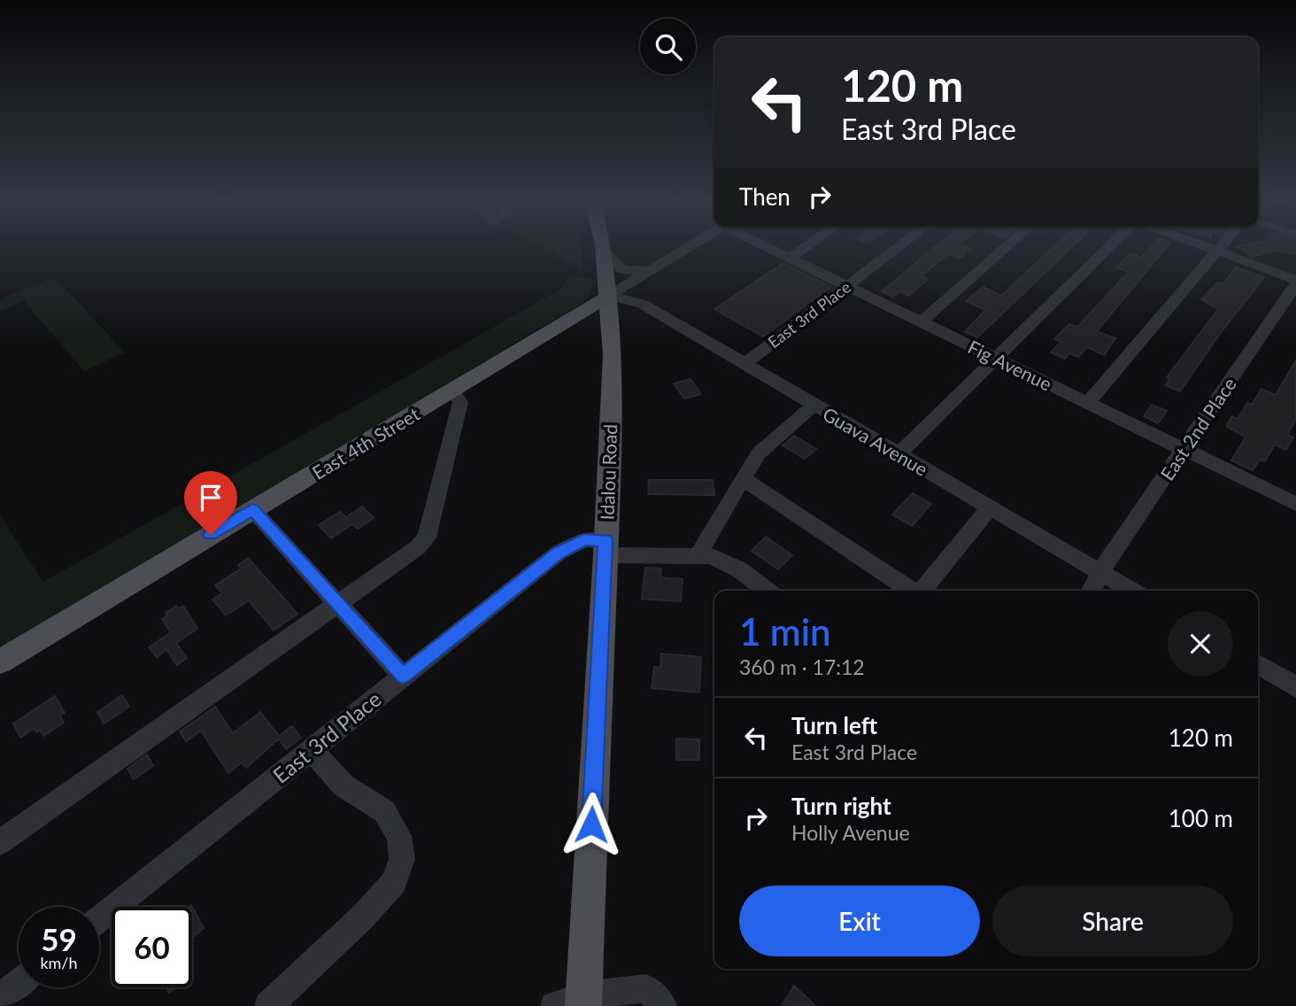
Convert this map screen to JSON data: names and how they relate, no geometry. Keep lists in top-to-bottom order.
{
  "streets": {
    "main road": ["East 4th Street", "Idalou Road"],
    "street": [
      "East 3rd Place",
      "Fig Avenue",
      "East 2nd Place",
      "Guava Avenue"
    ]
  },
  "crossings": [
    ["East 3rd Place", "Fig Avenue"],
    ["East 3rd Place", "Guava Avenue"],
    ["East 3rd Place", "Idalou Road"],
    ["Fig Avenue", "East 2nd Place"],
    ["East 2nd Place", "Guava Avenue"],
    ["Guava Avenue", "East 4th Street"],
    ["Guava Avenue", "Idalou Road"],
    ["East 4th Street", "Idalou Road"]
  ],
  "page": {
    "turn": ["120 m", "East 3rd Place"],
    "then": "Then",
    "heading": ["1 min", "360 m · 17:12"],
    "list": [
      {
        "name": "Turn left",
        "note": "East 3rd Place",
        "value": "120 m"
      },
      {
        "name": "Turn right",
        "note": "Holly Avenue",
        "value": "100 m"
      }
    ],
    "buttons": ["Exit", "Share"],
    "speed": "59 km/h",
    "limit": "60"
  }
}
